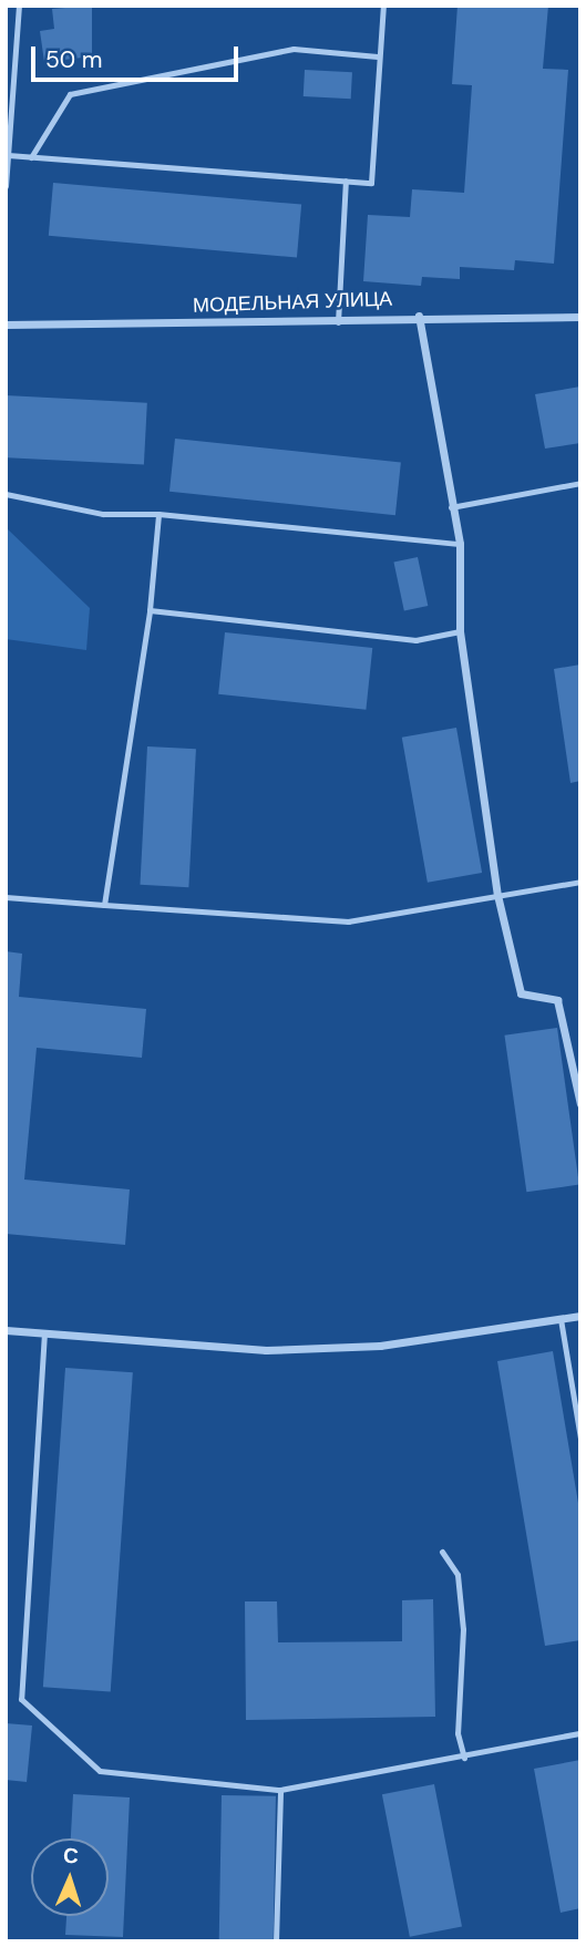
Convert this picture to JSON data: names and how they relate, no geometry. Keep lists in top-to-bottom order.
{
  "streets": {
    "street": ["МОДЕЛЬНАЯ УЛИЦА"]
  },
  "scale_bar": "50 m",
  "north": "top"
}
